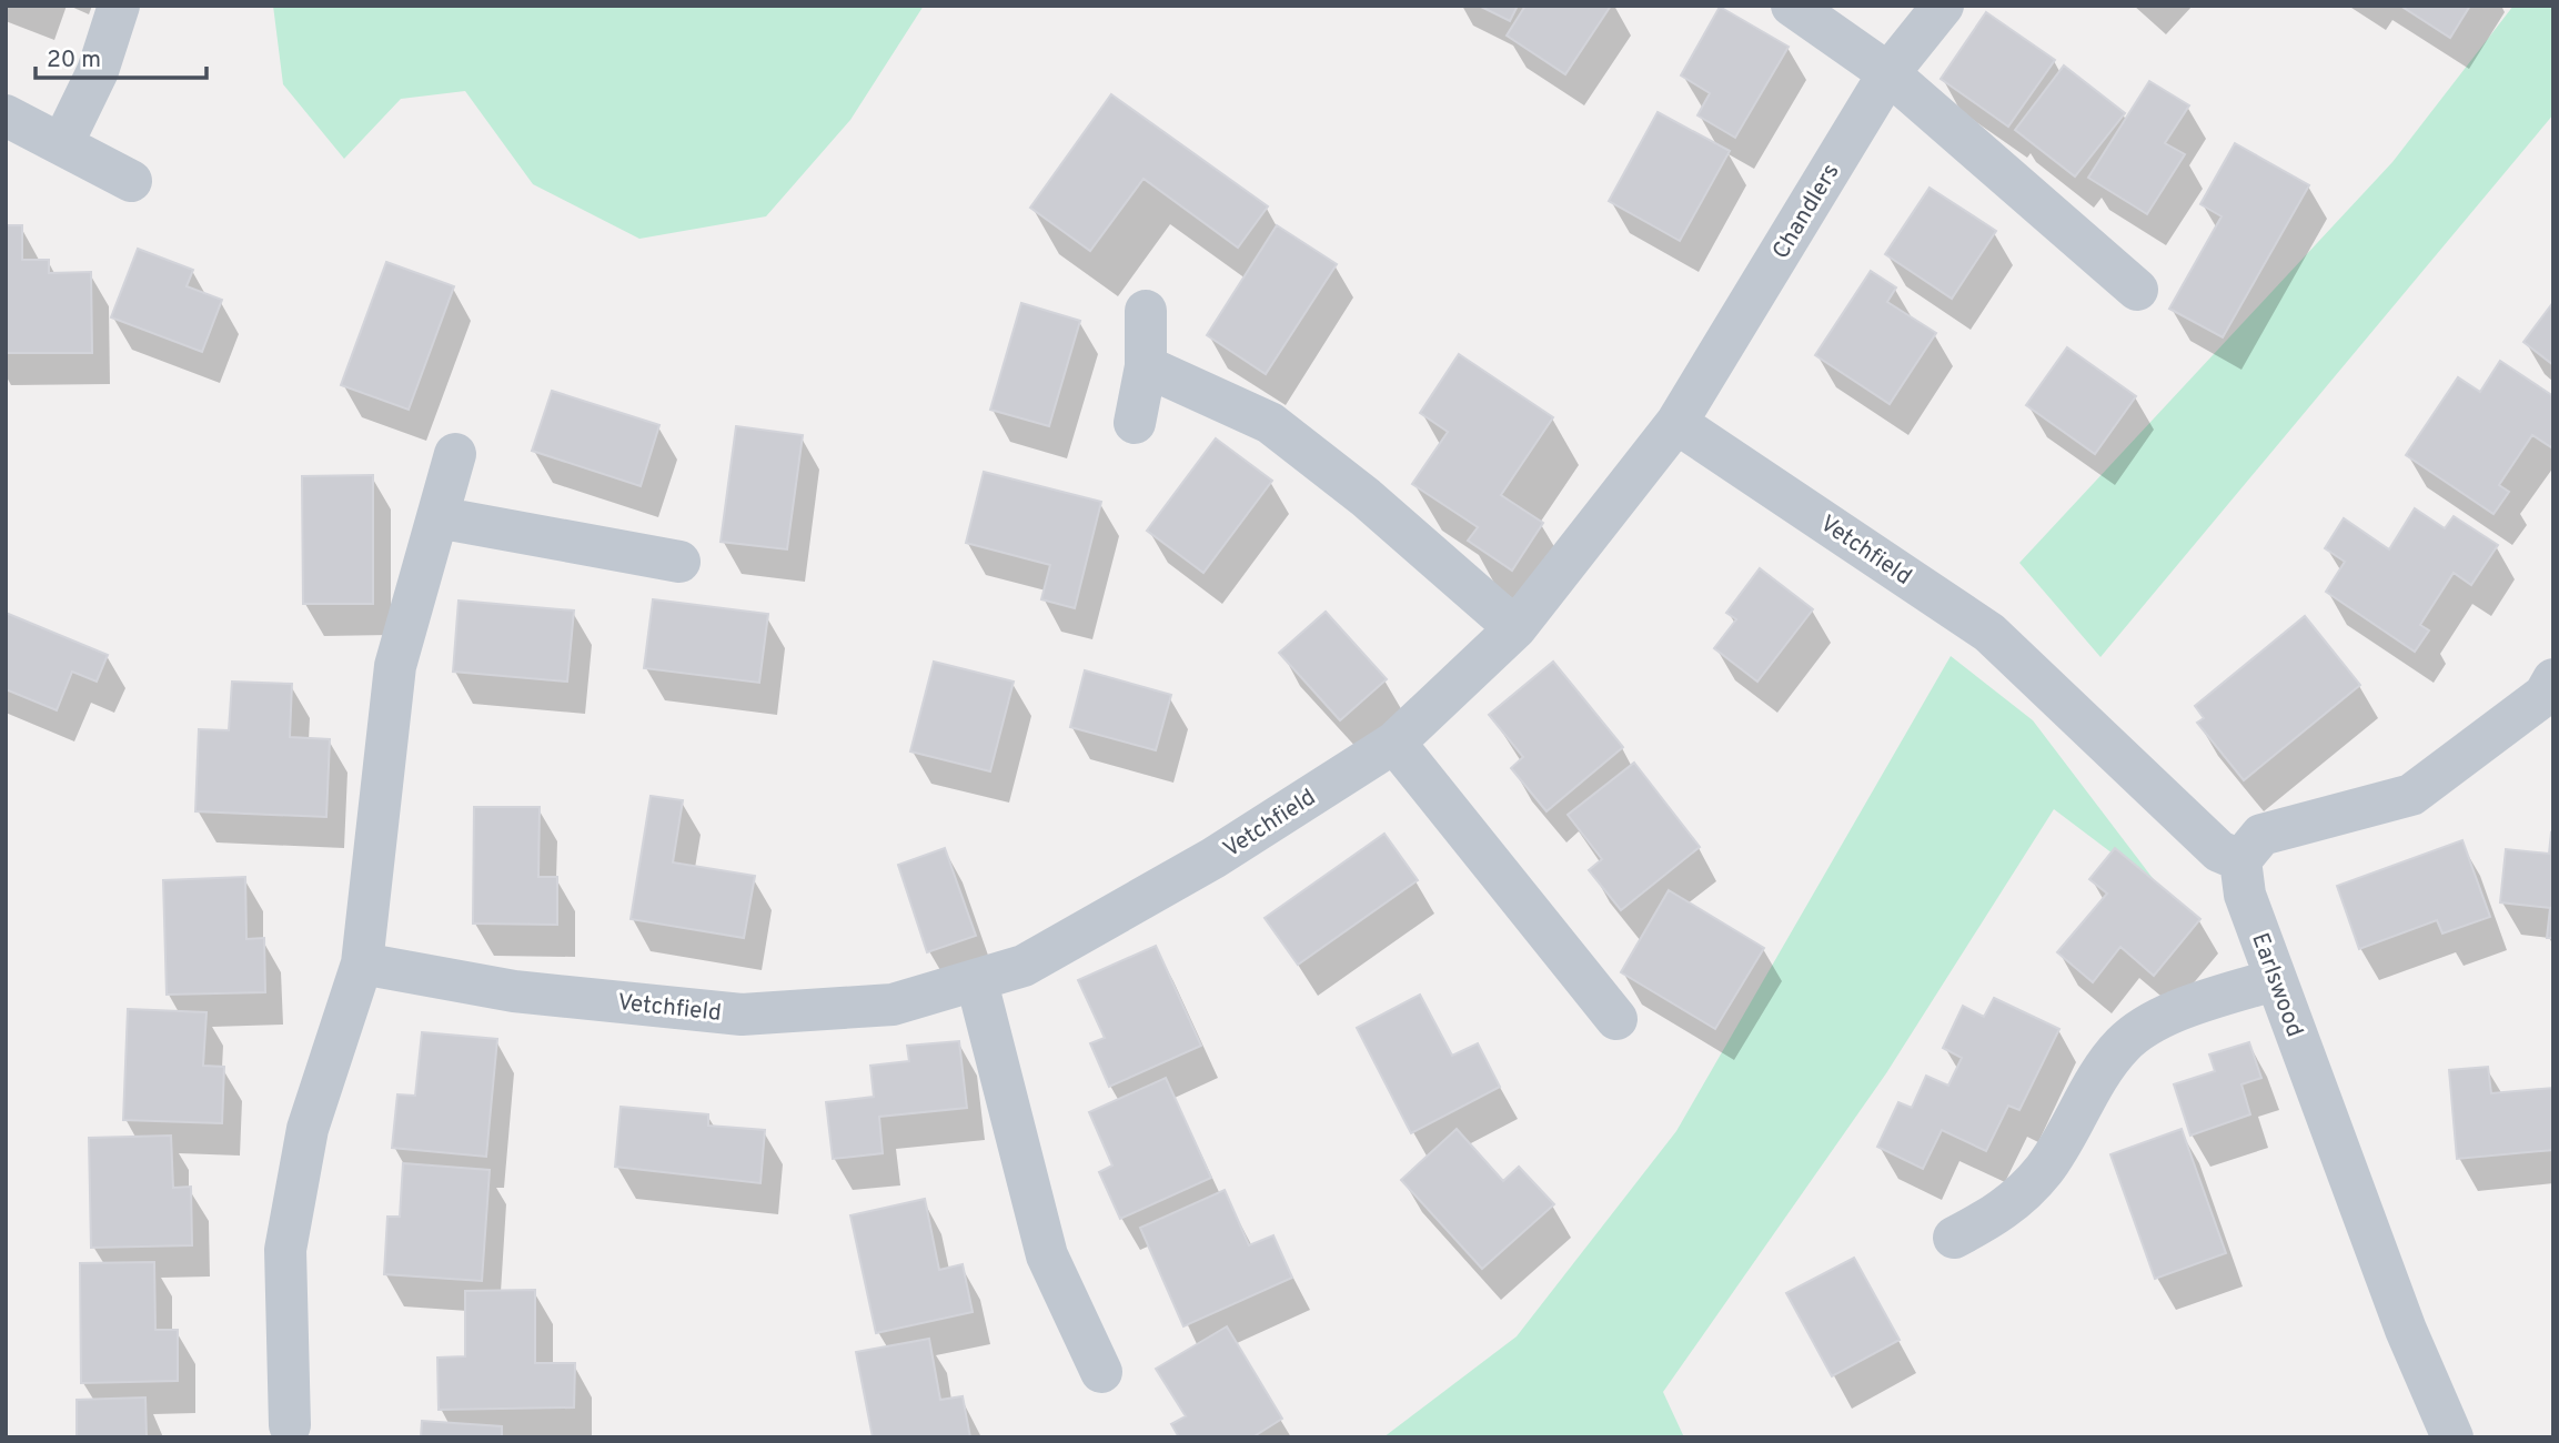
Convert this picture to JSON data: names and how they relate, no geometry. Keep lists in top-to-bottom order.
{
  "streets": {
    "street": ["Chandlers", "Vetchfield", "Earlswood"]
  },
  "crossings": [
    ["Chandlers", "Vetchfield"],
    ["Vetchfield", "Earlswood"]
  ],
  "scale_bar": "20 m"
}
